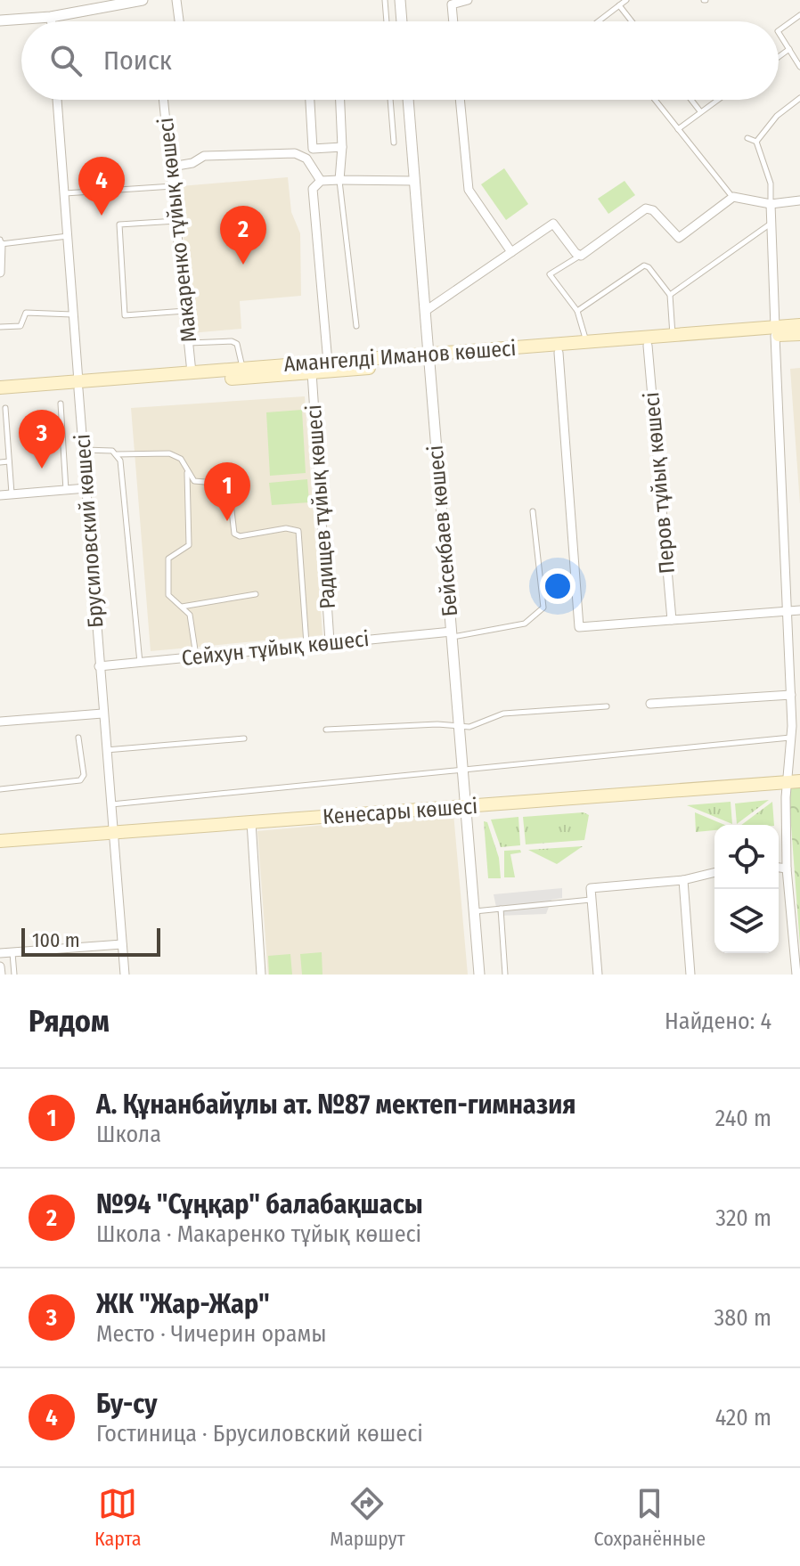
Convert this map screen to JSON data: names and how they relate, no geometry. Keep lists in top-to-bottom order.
{
  "streets": {
    "main road": ["Амангелді Иманов көшесі", "Кенесары көшесі"],
    "street": [
      "Макаренко тұйық көшесі",
      "Перов тұйық көшесі",
      "Радищев тұйық көшесі",
      "Брусиловский көшесі",
      "Бейсекбаев көшесі",
      "Сейхун тұйық көшесі"
    ]
  },
  "crossings": [
    ["Макаренко тұйық көшесі", "Амангелді Иманов көшесі"],
    ["Амангелді Иманов көшесі", "Перов тұйық көшесі"],
    ["Амангелді Иманов көшесі", "Радищев тұйық көшесі"],
    ["Амангелді Иманов көшесі", "Брусиловский көшесі"],
    ["Амангелді Иманов көшесі", "Бейсекбаев көшесі"],
    ["Радищев тұйық көшесі", "Сейхун тұйық көшесі"],
    ["Брусиловский көшесі", "Сейхун тұйық көшесі"],
    ["Брусиловский көшесі", "Кенесары көшесі"],
    ["Бейсекбаев көшесі", "Сейхун тұйық көшесі"],
    ["Бейсекбаев көшесі", "Кенесары көшесі"]
  ],
  "scale_bar": "100 m",
  "page": {
    "search": "Поиск",
    "pins": [
      "4",
      "2",
      "3",
      "1"
    ],
    "scale": "100 m",
    "heading": ["Рядом", "Найдено: 4"],
    "list": [
      {
        "mark": "1",
        "name": "А. Құнанбайұлы ат. №87 мектеп-гимназия",
        "note": "Школа",
        "value": "240 m"
      },
      {
        "mark": "2",
        "name": "№94 \"Сұңқар\" балабақшасы",
        "note": "Школа · Макаренко тұйық көшесі",
        "value": "320 m"
      },
      {
        "mark": "3",
        "name": "ЖК \"Жар-Жар\"",
        "note": "Место · Чичерин орамы",
        "value": "380 m"
      },
      {
        "mark": "4",
        "name": "Бу-су",
        "note": "Гостиница · Брусиловский көшесі",
        "value": "420 m"
      }
    ],
    "nav": ["Карта", "Маршрут", "Сохранённые"]
  }
}
